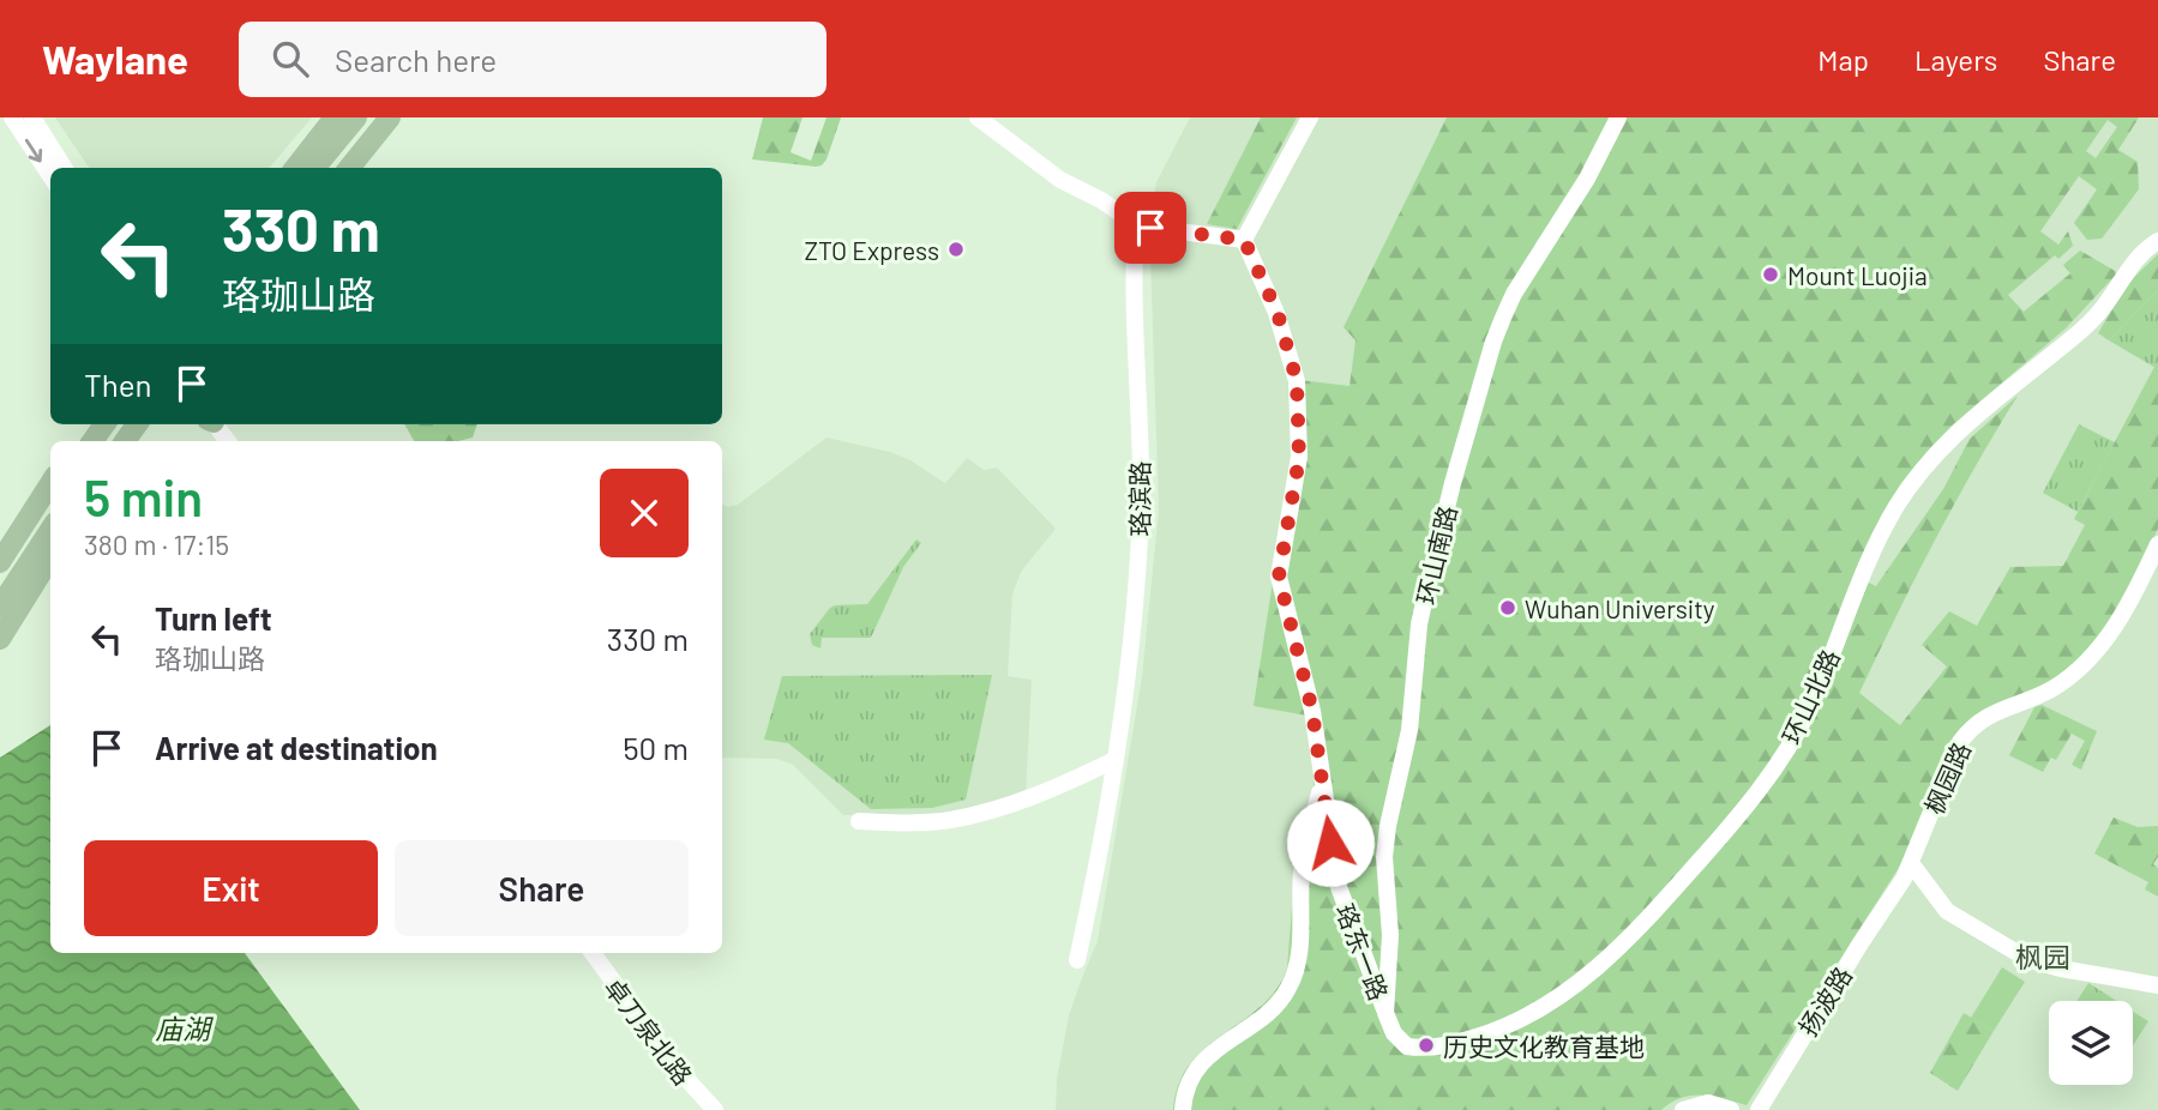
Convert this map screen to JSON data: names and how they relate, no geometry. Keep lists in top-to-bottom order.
{
  "streets": {
    "street": [
      "珞滨路",
      "环山南路",
      "环山北路",
      "枫园路",
      "珞东一路",
      "扬波路",
      "卓刀泉北路"
    ]
  },
  "crossings": [
    ["环山南路", "环山北路"],
    ["环山南路", "珞东一路"],
    ["环山北路", "珞东一路"],
    ["枫园路", "扬波路"]
  ],
  "districts": ["枫园"],
  "water": ["庙湖"],
  "places": [
    "ZTO Express",
    "Mount Luojia",
    "Wuhan University",
    "历史文化教育基地"
  ],
  "page": {
    "header": "Waylane",
    "search": "Search here",
    "nav": ["Map", "Layers", "Share"],
    "turn": ["330 m", "珞珈山路"],
    "then": "Then",
    "heading": ["5 min", "380 m · 17:15"],
    "list": [
      {
        "name": "Turn left",
        "note": "珞珈山路",
        "value": "330 m"
      },
      {
        "name": "Arrive at destination",
        "value": "50 m"
      }
    ],
    "buttons": ["Exit", "Share"]
  }
}
